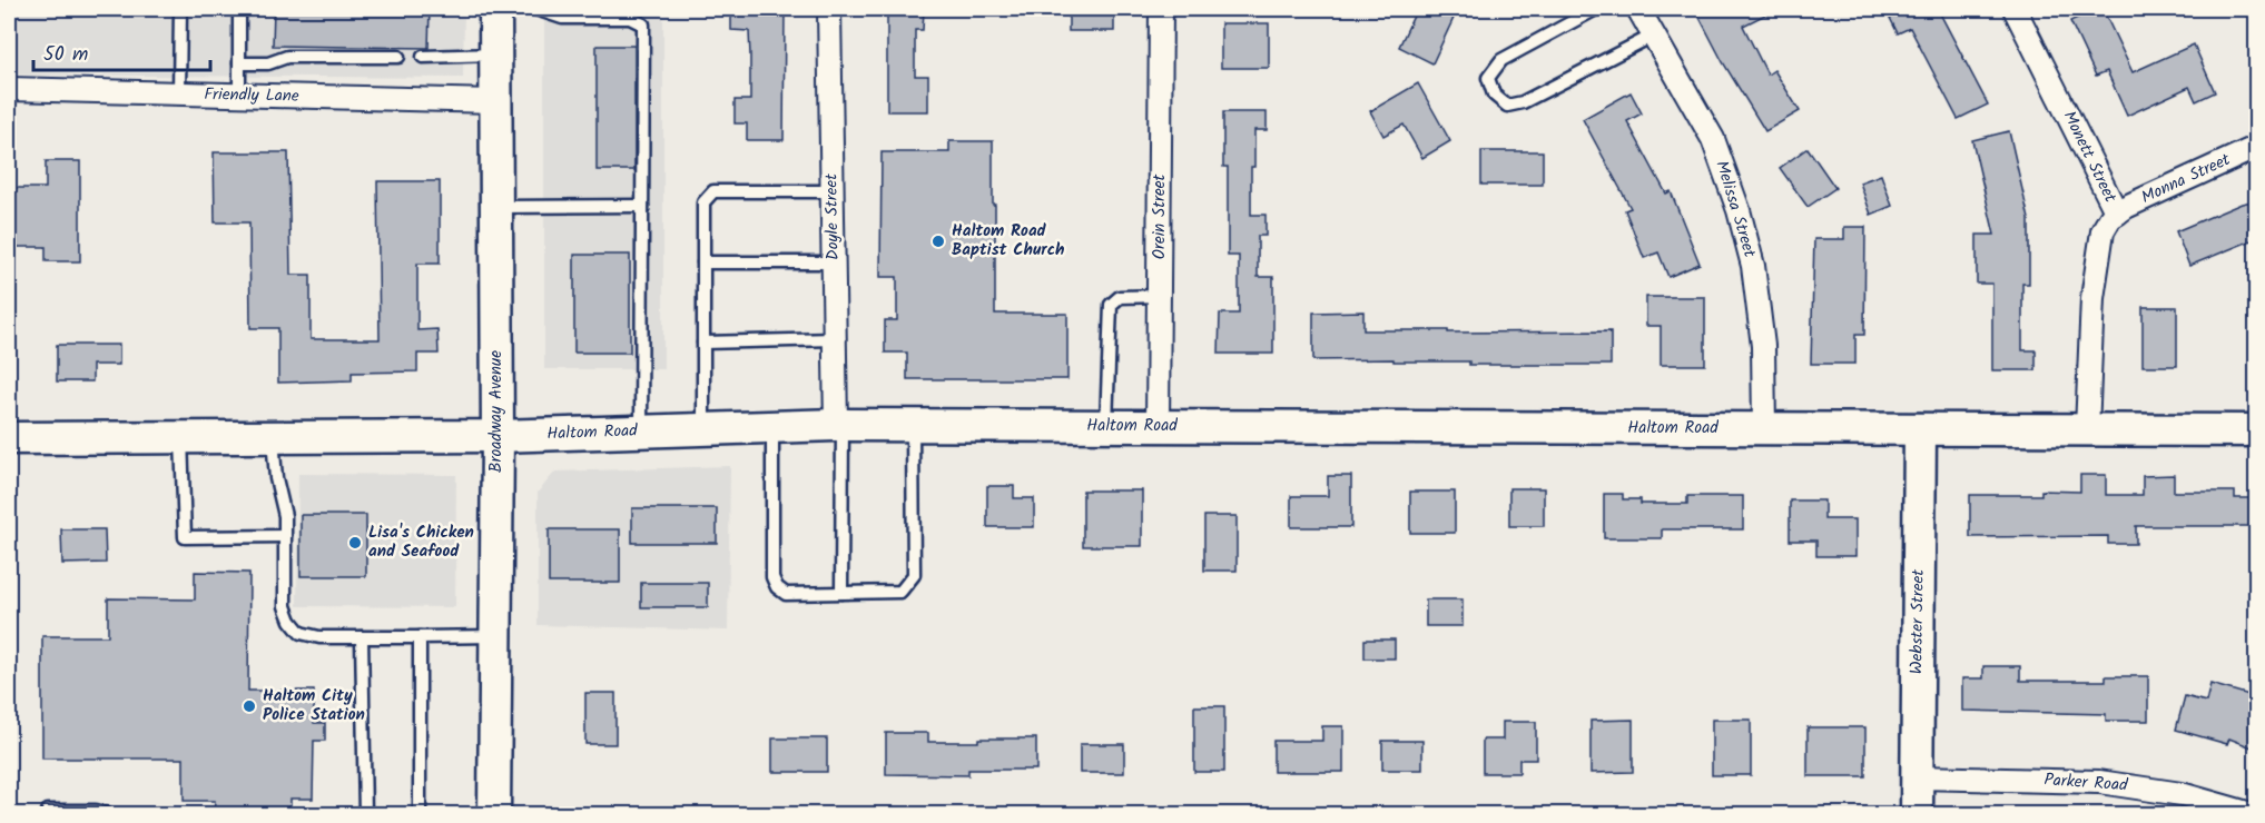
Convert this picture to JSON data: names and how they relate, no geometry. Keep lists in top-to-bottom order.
{
  "streets": {
    "main road": ["Broadway Avenue", "Haltom Road", "Webster Street"],
    "street": [
      "Friendly Lane",
      "Monett Street",
      "Monna Street",
      "Melissa Street",
      "Doyle Street",
      "Orein Street",
      "Parker Road"
    ]
  },
  "crossings": [
    ["Friendly Lane", "Broadway Avenue"],
    ["Monett Street", "Monna Street"],
    ["Monett Street", "Haltom Road"],
    ["Melissa Street", "Haltom Road"],
    ["Doyle Street", "Haltom Road"],
    ["Orein Street", "Haltom Road"],
    ["Broadway Avenue", "Haltom Road"],
    ["Haltom Road", "Webster Street"],
    ["Webster Street", "Parker Road"]
  ],
  "places": ["Haltom Road Baptist Church", "Lisa's Chicken and Seafood", "Haltom City Police Station"],
  "scale_bar": "50 m"
}
